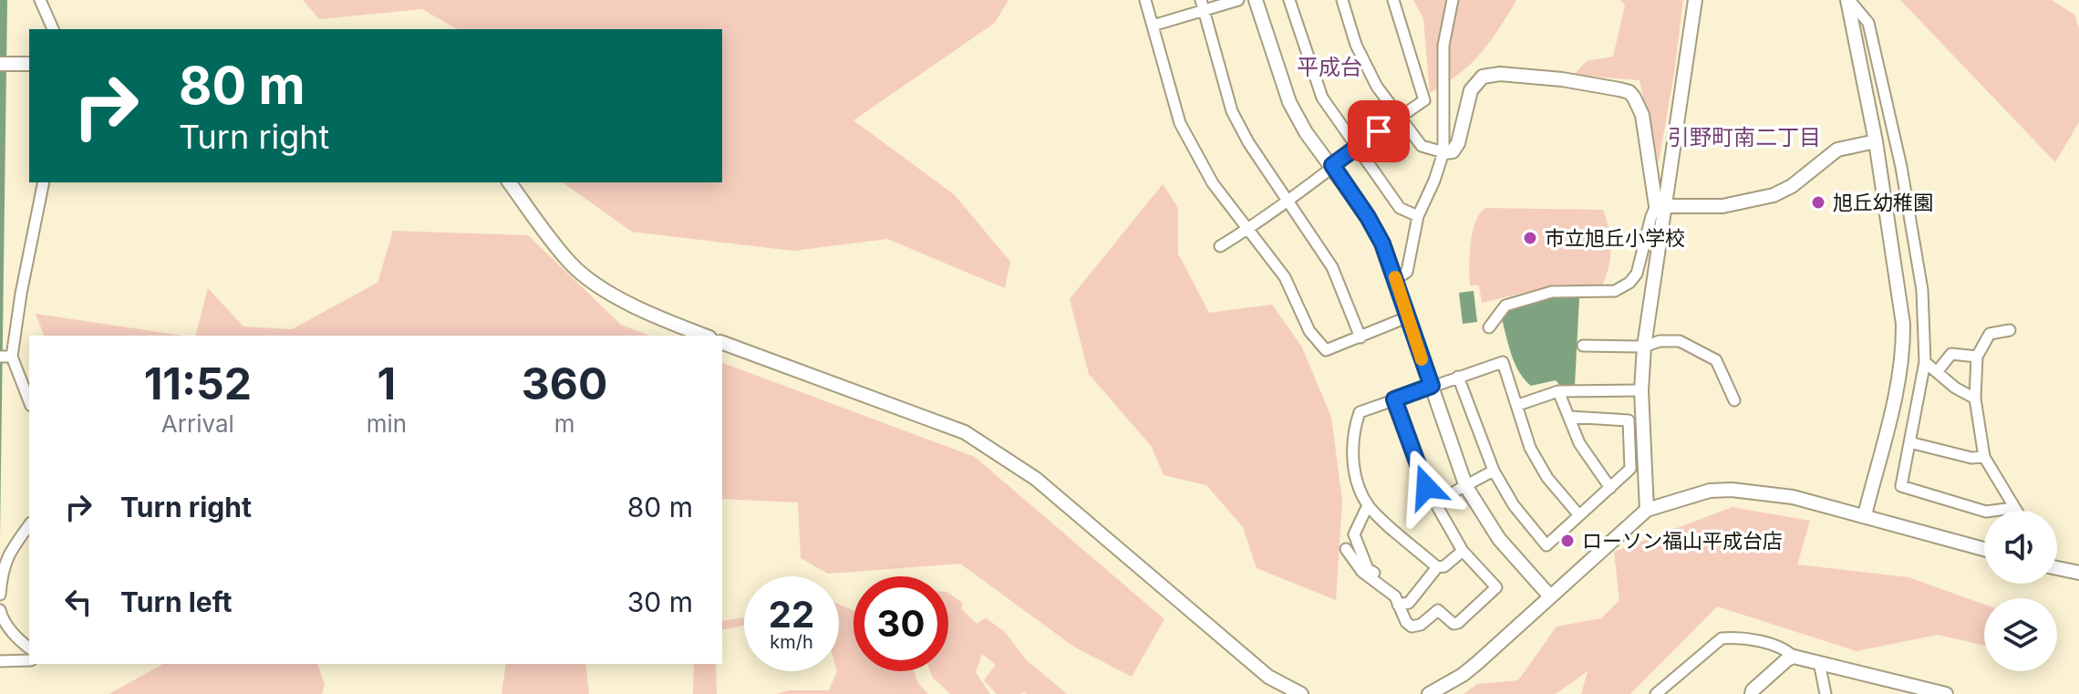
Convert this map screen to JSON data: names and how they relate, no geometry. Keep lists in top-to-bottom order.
{
  "districts": ["平成台", "引野町南二丁目"],
  "places": ["旭丘幼稚園", "市立旭丘小学校", "ローソン福山平成台店"],
  "page": {
    "turn": ["80 m", "Turn right"],
    "eta": [
      "11:52",
      "Arrival",
      "1",
      "min",
      "360",
      "m"
    ],
    "list": [
      {
        "name": "Turn right",
        "value": "80 m"
      },
      {
        "name": "Turn left",
        "value": "30 m"
      }
    ],
    "speed": "22 km/h",
    "limit": "30"
  }
}
